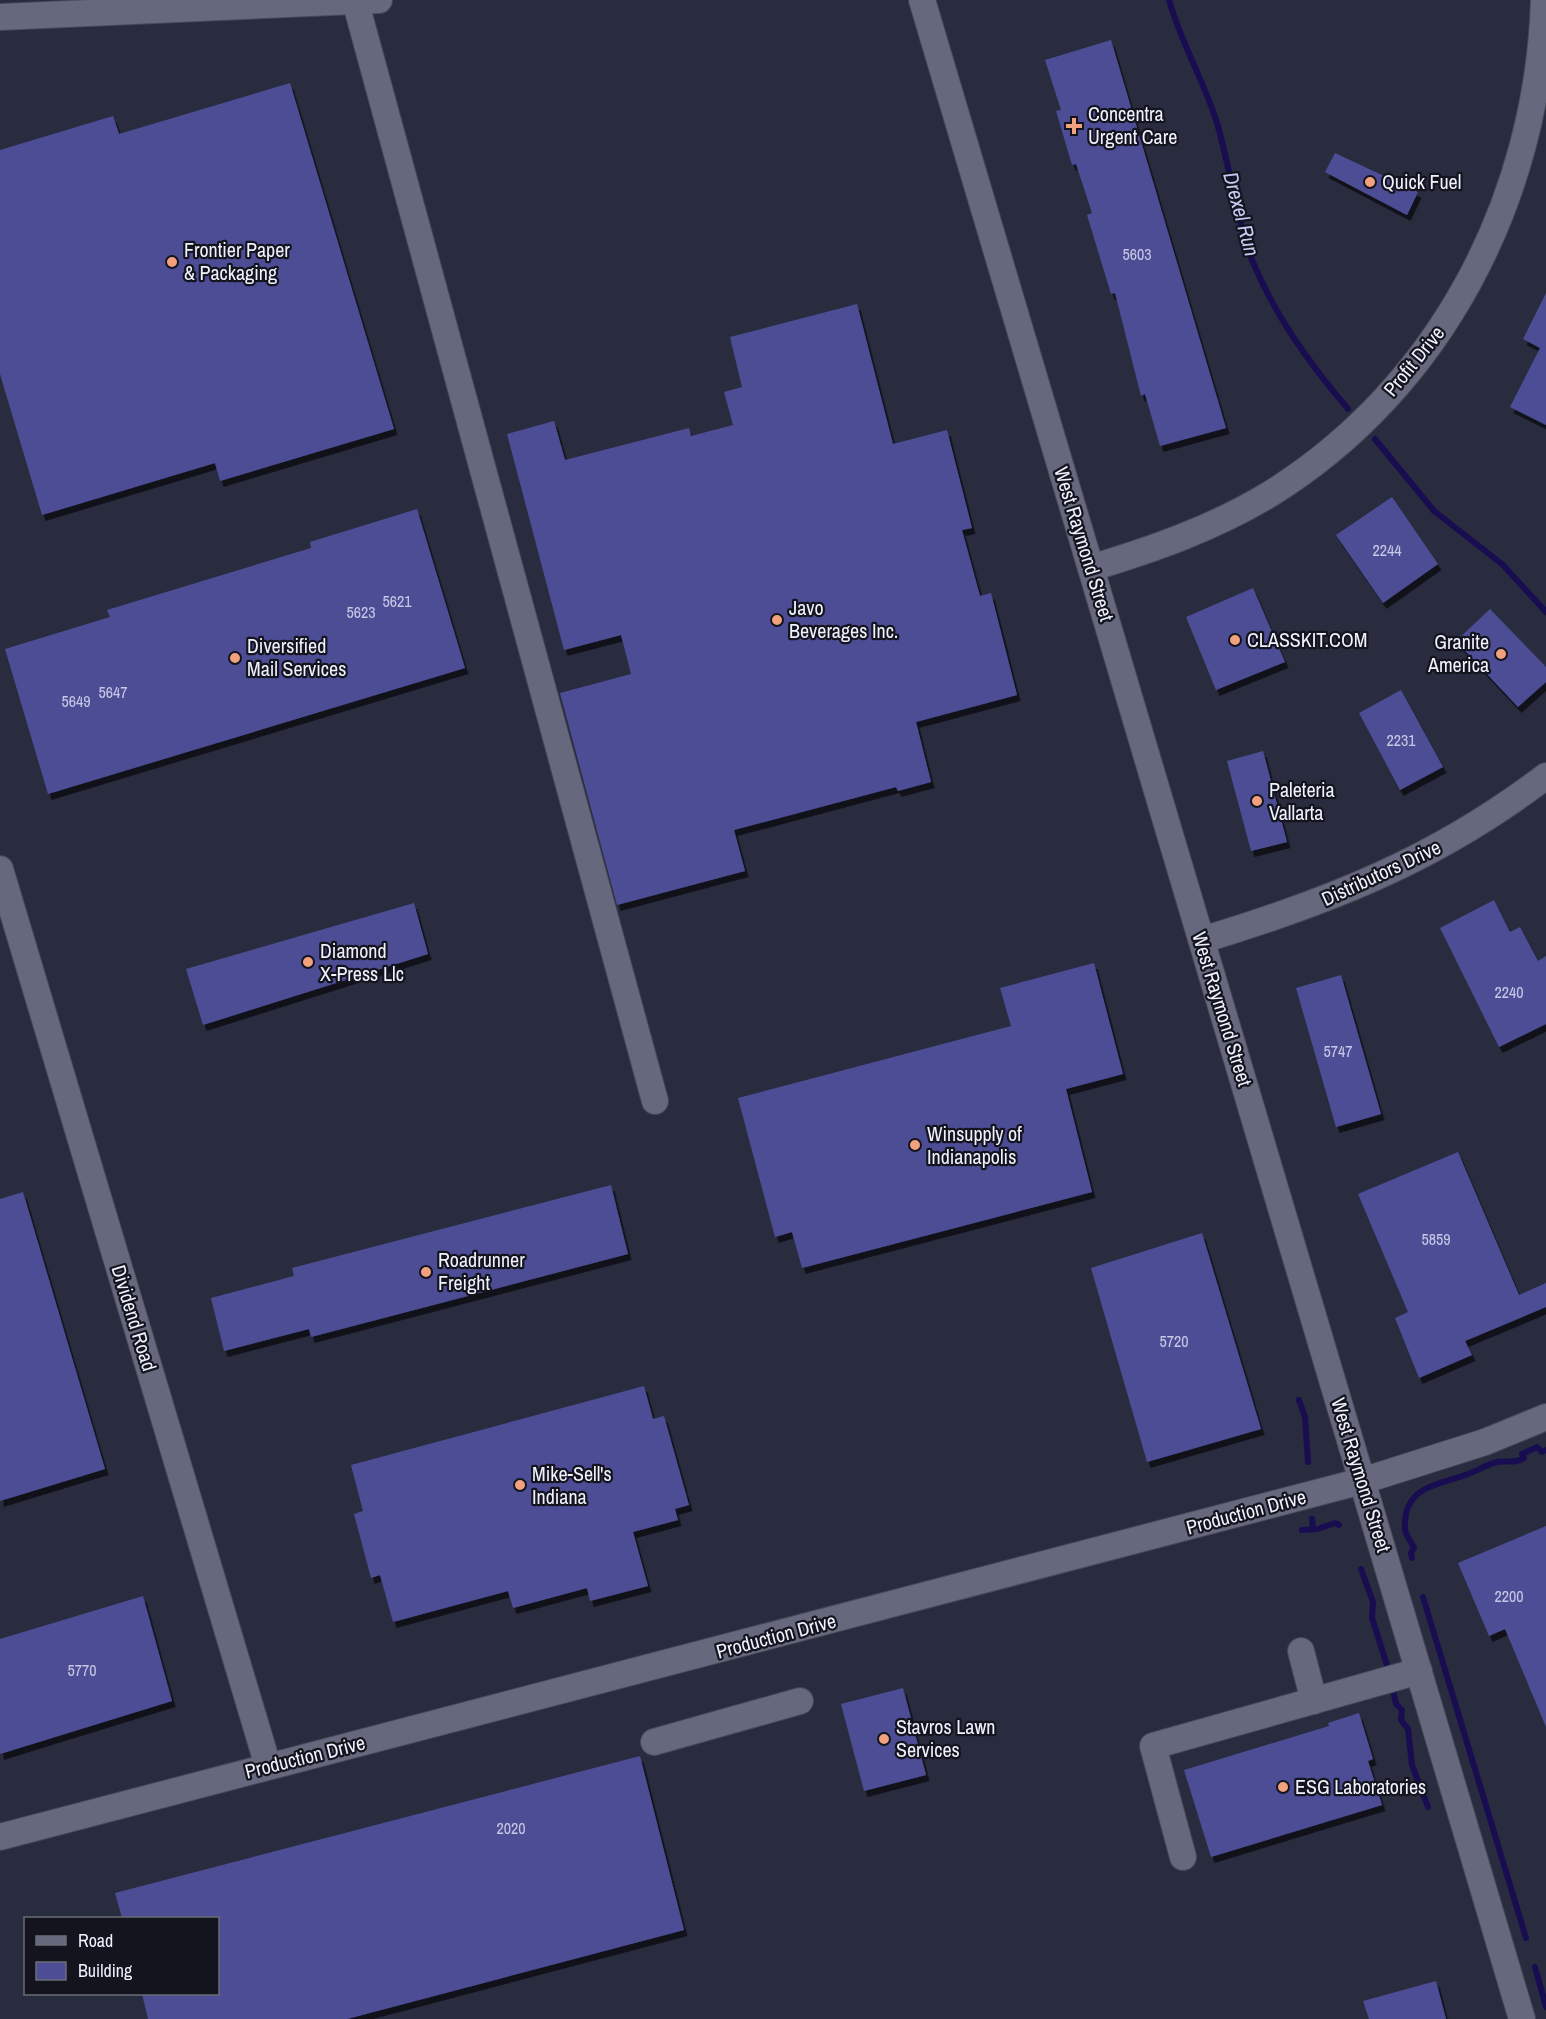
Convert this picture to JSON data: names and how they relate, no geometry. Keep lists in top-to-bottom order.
{
  "streets": {
    "street": [
      "Profit Drive",
      "West Raymond Street",
      "Distributors Drive",
      "Dividend Road",
      "Production Drive"
    ]
  },
  "crossings": [
    ["Profit Drive", "West Raymond Street"],
    ["West Raymond Street", "Distributors Drive"],
    ["West Raymond Street", "Production Drive"],
    ["Dividend Road", "Production Drive"]
  ],
  "water": ["Drexel Run"],
  "places": {
    "health": ["Concentra Urgent Care"],
    "other": [
      "Quick Fuel",
      "Frontier Paper & Packaging",
      "Javo Beverages Inc.",
      "CLASSKIT.COM",
      "Granite America",
      "Diversified Mail Services",
      "Paleteria Vallarta",
      "Diamond X-Press Llc",
      "Winsupply of Indianapolis",
      "Roadrunner Freight",
      "Mike-Sell's Indiana",
      "Stavros Lawn Services",
      "ESG Laboratories"
    ]
  },
  "house_numbers": [
    "5603",
    "2244",
    "5621",
    "5623",
    "5647",
    "5649",
    "2231",
    "2240",
    "5747",
    "5859",
    "5720",
    "2200",
    "5770",
    "2020"
  ],
  "legend": ["Road", "Building"]
}
